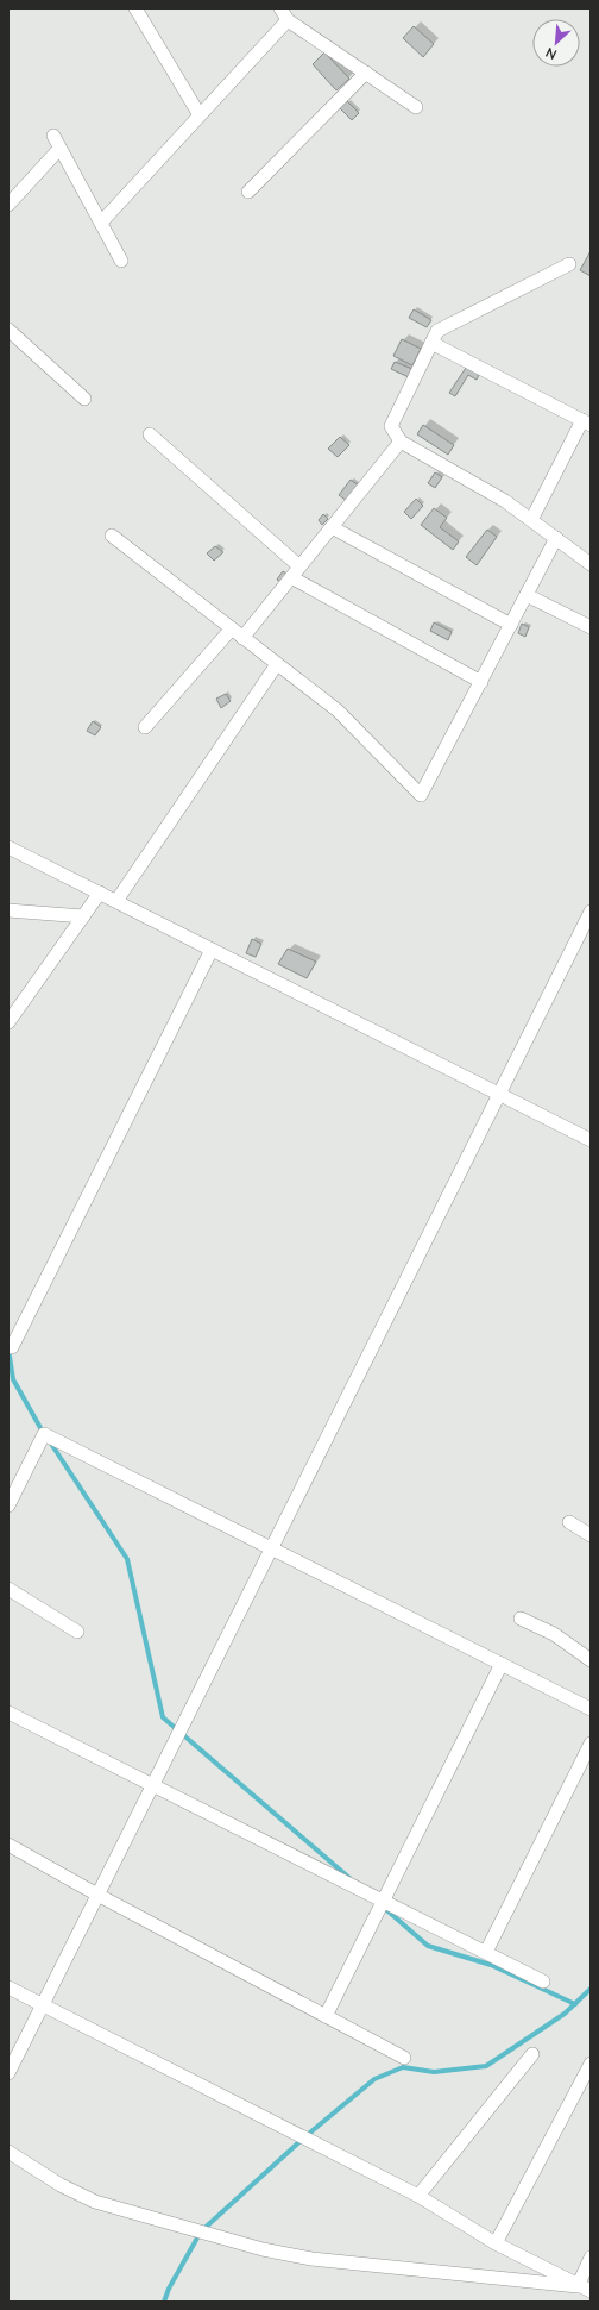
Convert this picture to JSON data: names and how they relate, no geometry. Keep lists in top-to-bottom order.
{
  "north": "bottom left"
}
